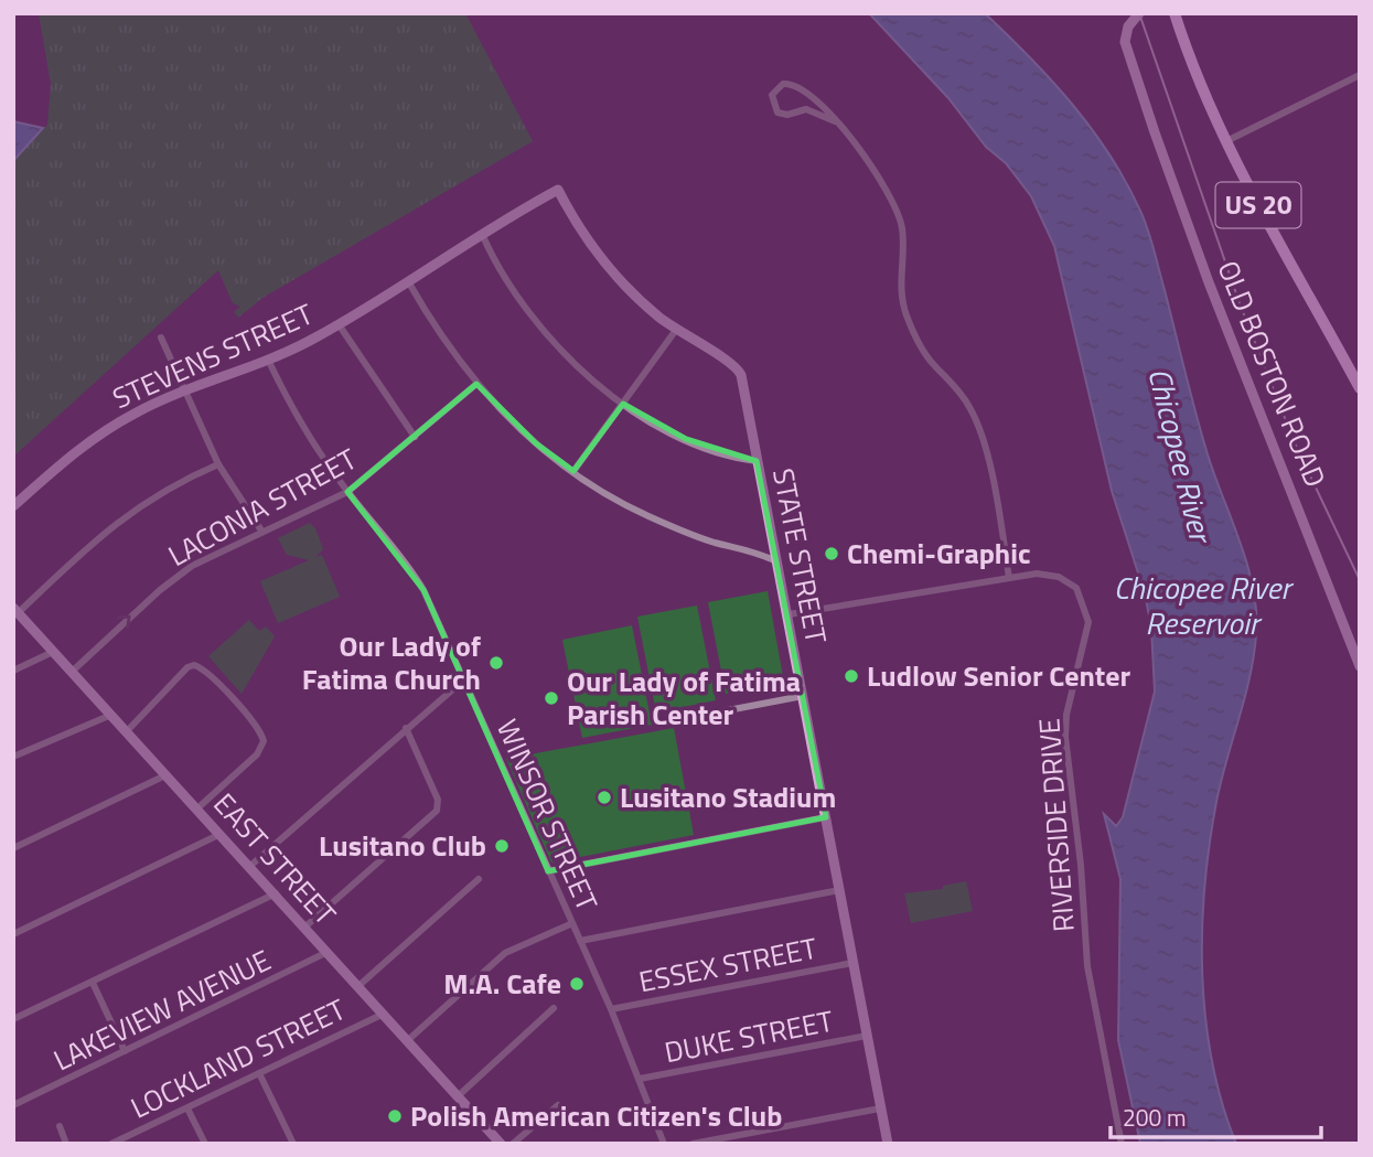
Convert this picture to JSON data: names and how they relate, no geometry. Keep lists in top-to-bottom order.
{
  "streets": {
    "main road": ["US 20"],
    "street": [
      "STEVENS STREET",
      "OLD BOSTON ROAD",
      "LACONIA STREET",
      "STATE STREET",
      "WINSOR STREET",
      "RIVERSIDE DRIVE",
      "EAST STREET",
      "ESSEX STREET",
      "LAKEVIEW AVENUE",
      "DUKE STREET",
      "LOCKLAND STREET"
    ]
  },
  "crossings": [
    ["STEVENS STREET", "STATE STREET"],
    ["STEVENS STREET", "WINSOR STREET"],
    ["LACONIA STREET", "WINSOR STREET"],
    ["LACONIA STREET", "EAST STREET"],
    ["STATE STREET", "RIVERSIDE DRIVE"],
    ["STATE STREET", "ESSEX STREET"],
    ["STATE STREET", "DUKE STREET"],
    ["WINSOR STREET", "ESSEX STREET"],
    ["WINSOR STREET", "DUKE STREET"],
    ["EAST STREET", "LAKEVIEW AVENUE"],
    ["EAST STREET", "LOCKLAND STREET"]
  ],
  "one_way": ["LACONIA STREET"],
  "water": ["Chicopee River", "Chicopee River Reservoir"],
  "places": [
    "Chemi-Graphic",
    "Our Lady of Fatima Church",
    "Ludlow Senior Center",
    "Our Lady of Fatima Parish Center",
    "Lusitano Stadium",
    "Lusitano Club",
    "M.A. Cafe",
    "Polish American Citizen's Club"
  ],
  "scale_bar": "200 m"
}
